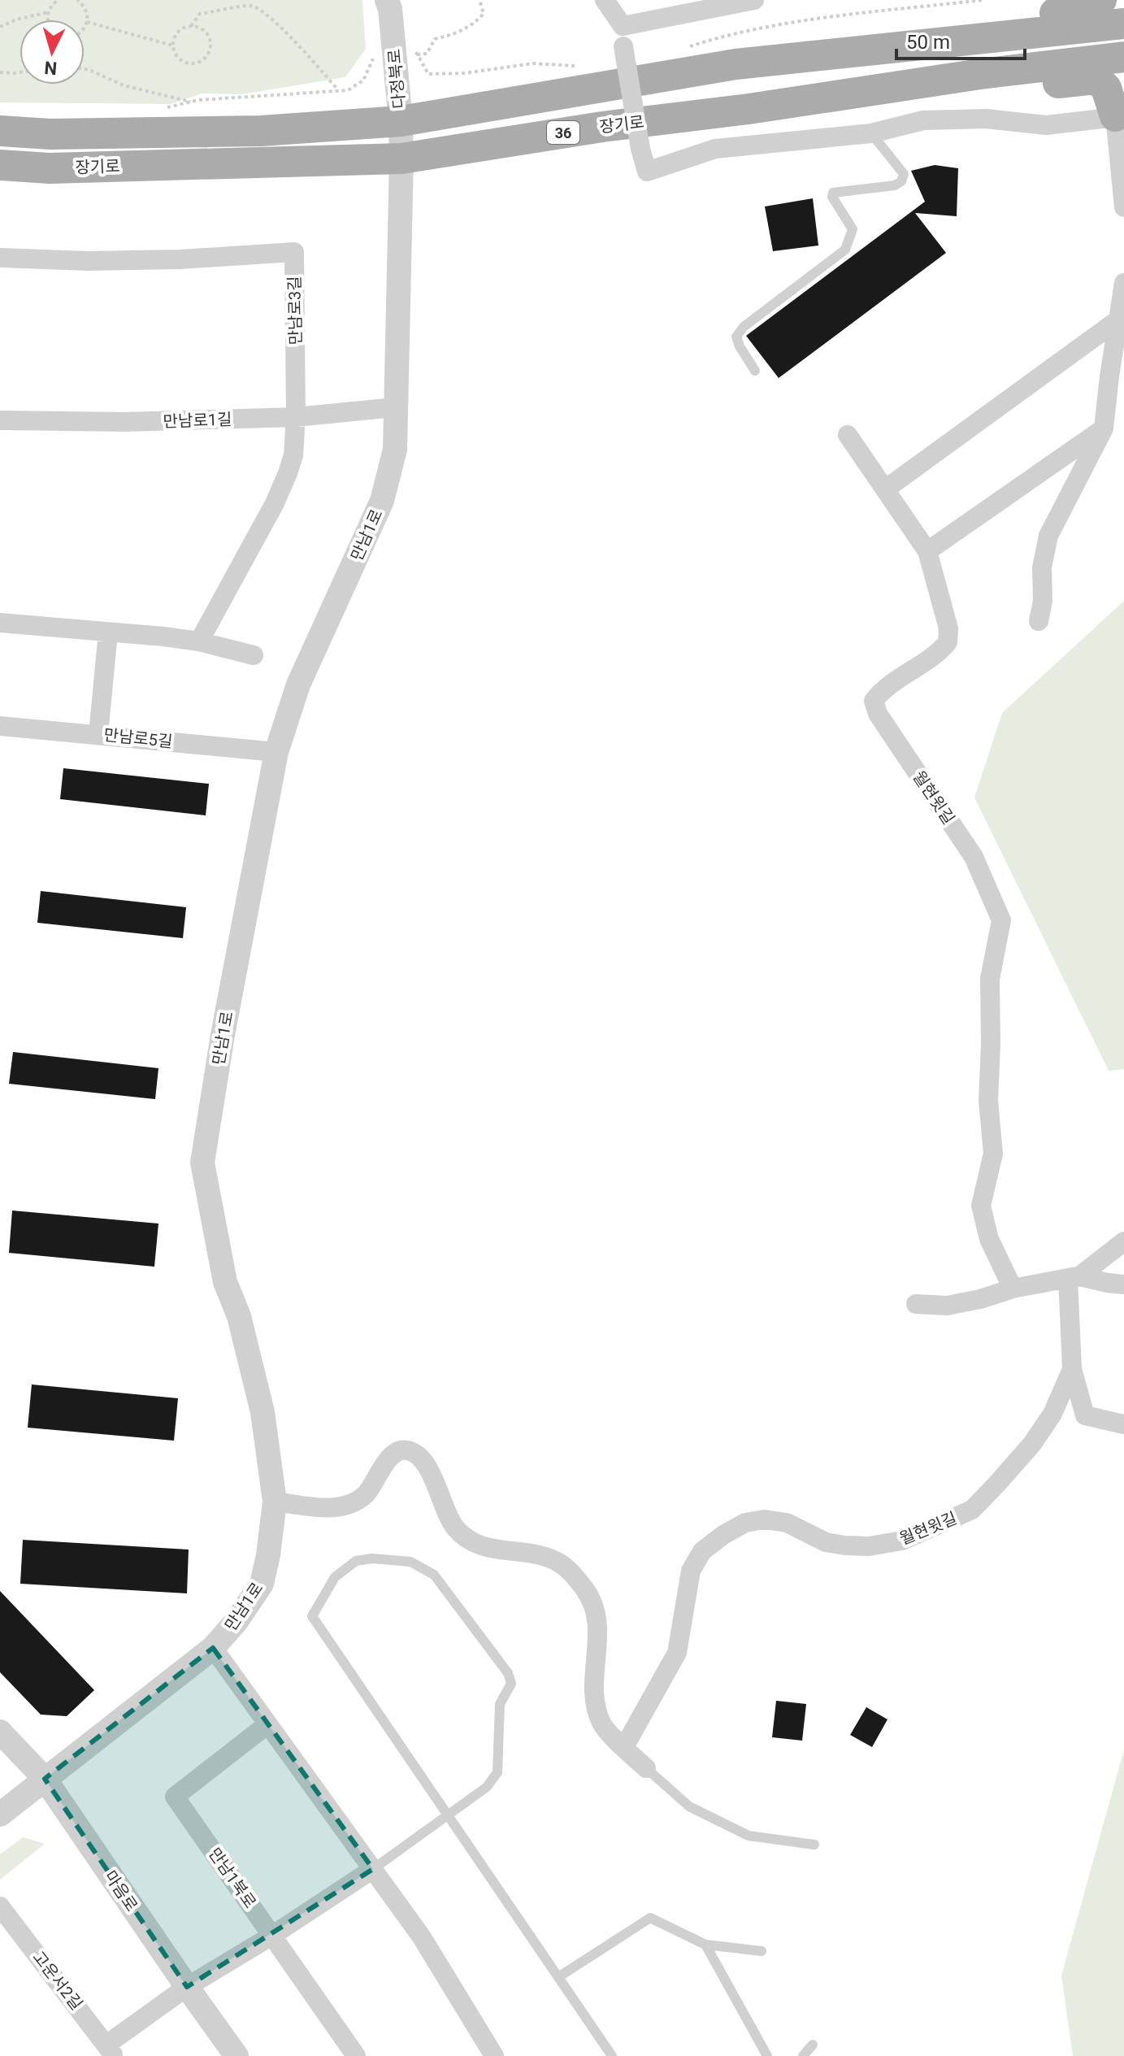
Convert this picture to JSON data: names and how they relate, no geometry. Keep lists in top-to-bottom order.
{
  "streets": {
    "main road": ["장기로", "36"],
    "street": [
      "다정북로",
      "만남로3길",
      "만남로1길",
      "만남1로",
      "만남로5길",
      "월현윗길",
      "만남1북로",
      "마음로",
      "고운서2길"
    ]
  },
  "crossings": [
    ["다정북로", "장기로"],
    ["다정북로", "만남1로"],
    ["장기로", "만남1로"],
    ["만남로3길", "만남로1길"],
    ["만남로1길", "만남1로"],
    ["만남1로", "만남로5길"],
    ["만남1로", "마음로"]
  ],
  "scale_bar": "50 m",
  "north": "bottom"
}
